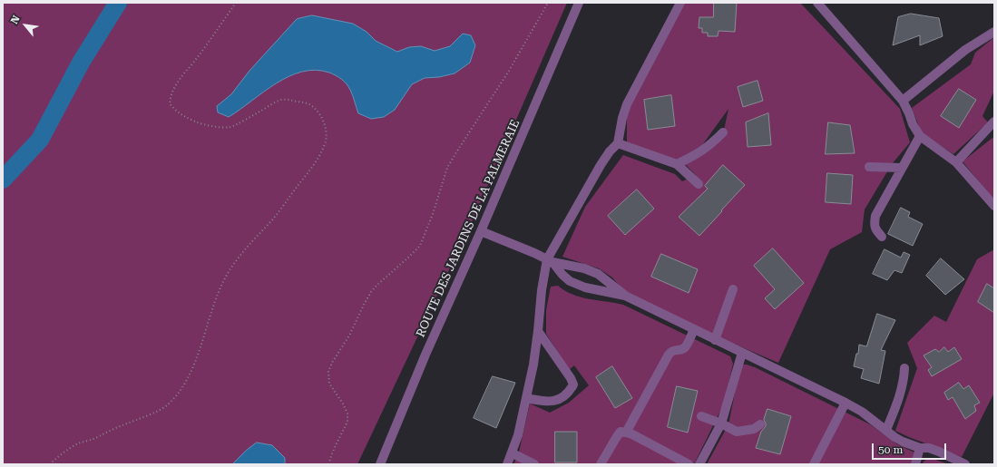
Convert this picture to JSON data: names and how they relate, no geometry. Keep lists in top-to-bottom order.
{
  "streets": {
    "street": ["ROUTE DES JARDINS DE LA PALMERAIE"]
  },
  "scale_bar": "50 m",
  "north": "top left"
}
